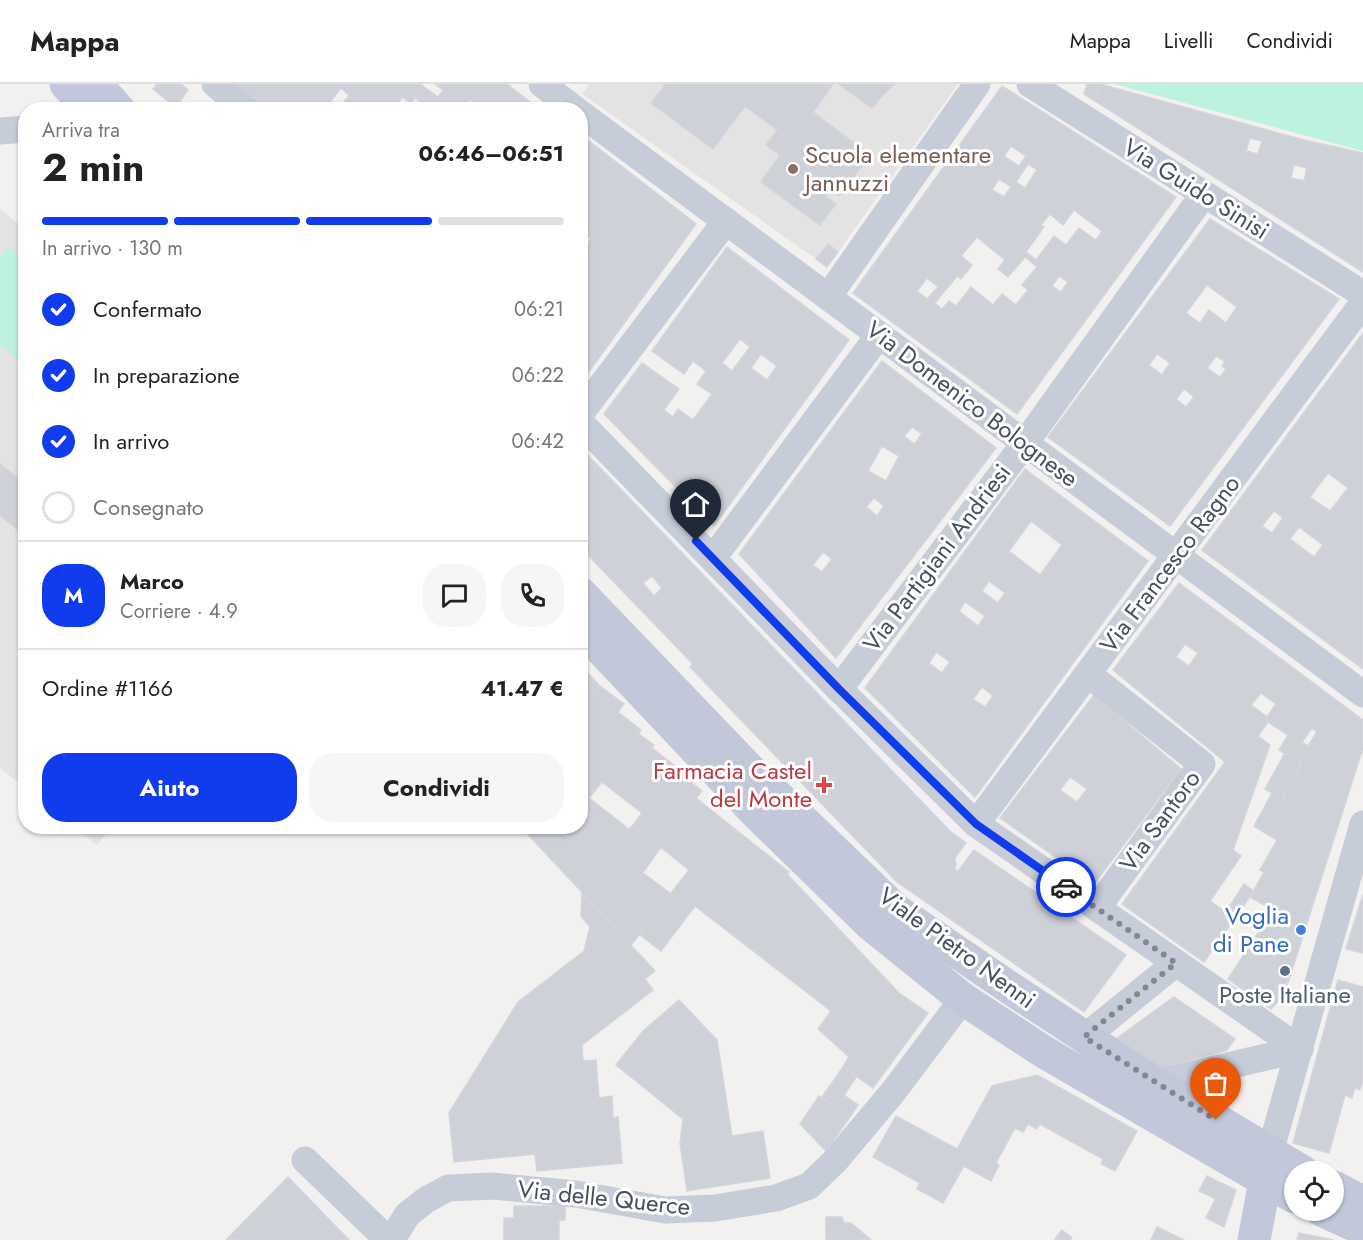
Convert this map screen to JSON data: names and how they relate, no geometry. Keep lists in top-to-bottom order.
{
  "streets": {
    "main road": ["Viale Pietro Nenni"],
    "street": [
      "Via Guido Sinisi",
      "Via Domenico Bolognese",
      "Via Partigiani Andriesi",
      "Via Francesco Ragno",
      "Via Santoro",
      "Via delle Querce"
    ]
  },
  "crossings": [
    ["Via Guido Sinisi", "Via Partigiani Andriesi"],
    ["Via Domenico Bolognese", "Via Partigiani Andriesi"],
    ["Via Domenico Bolognese", "Via Francesco Ragno"],
    ["Via Francesco Ragno", "Via Santoro"],
    ["Viale Pietro Nenni", "Via delle Querce"]
  ],
  "places": {
    "other": ["Scuola elementare Jannuzzi", "Voglia di Pane", "Poste Italiane"],
    "health": ["Farmacia Castel del Monte"]
  },
  "page": {
    "header": "Mappa",
    "nav": ["Mappa", "Livelli", "Condividi"],
    "heading": ["2 min", "Arriva tra", "06:46–06:51"],
    "panel": [
      "Marco",
      "Corriere · 4.9",
      "Ordine #1166",
      "41.47 €"
    ],
    "bar": "In arrivo · 130 m",
    "list": [
      ["Confermato", "06:21"],
      ["In preparazione", "06:22"],
      ["In arrivo", "06:42"],
      "Consegnato"
    ],
    "round": "M",
    "buttons": ["Aiuto", "Condividi"]
  }
}
